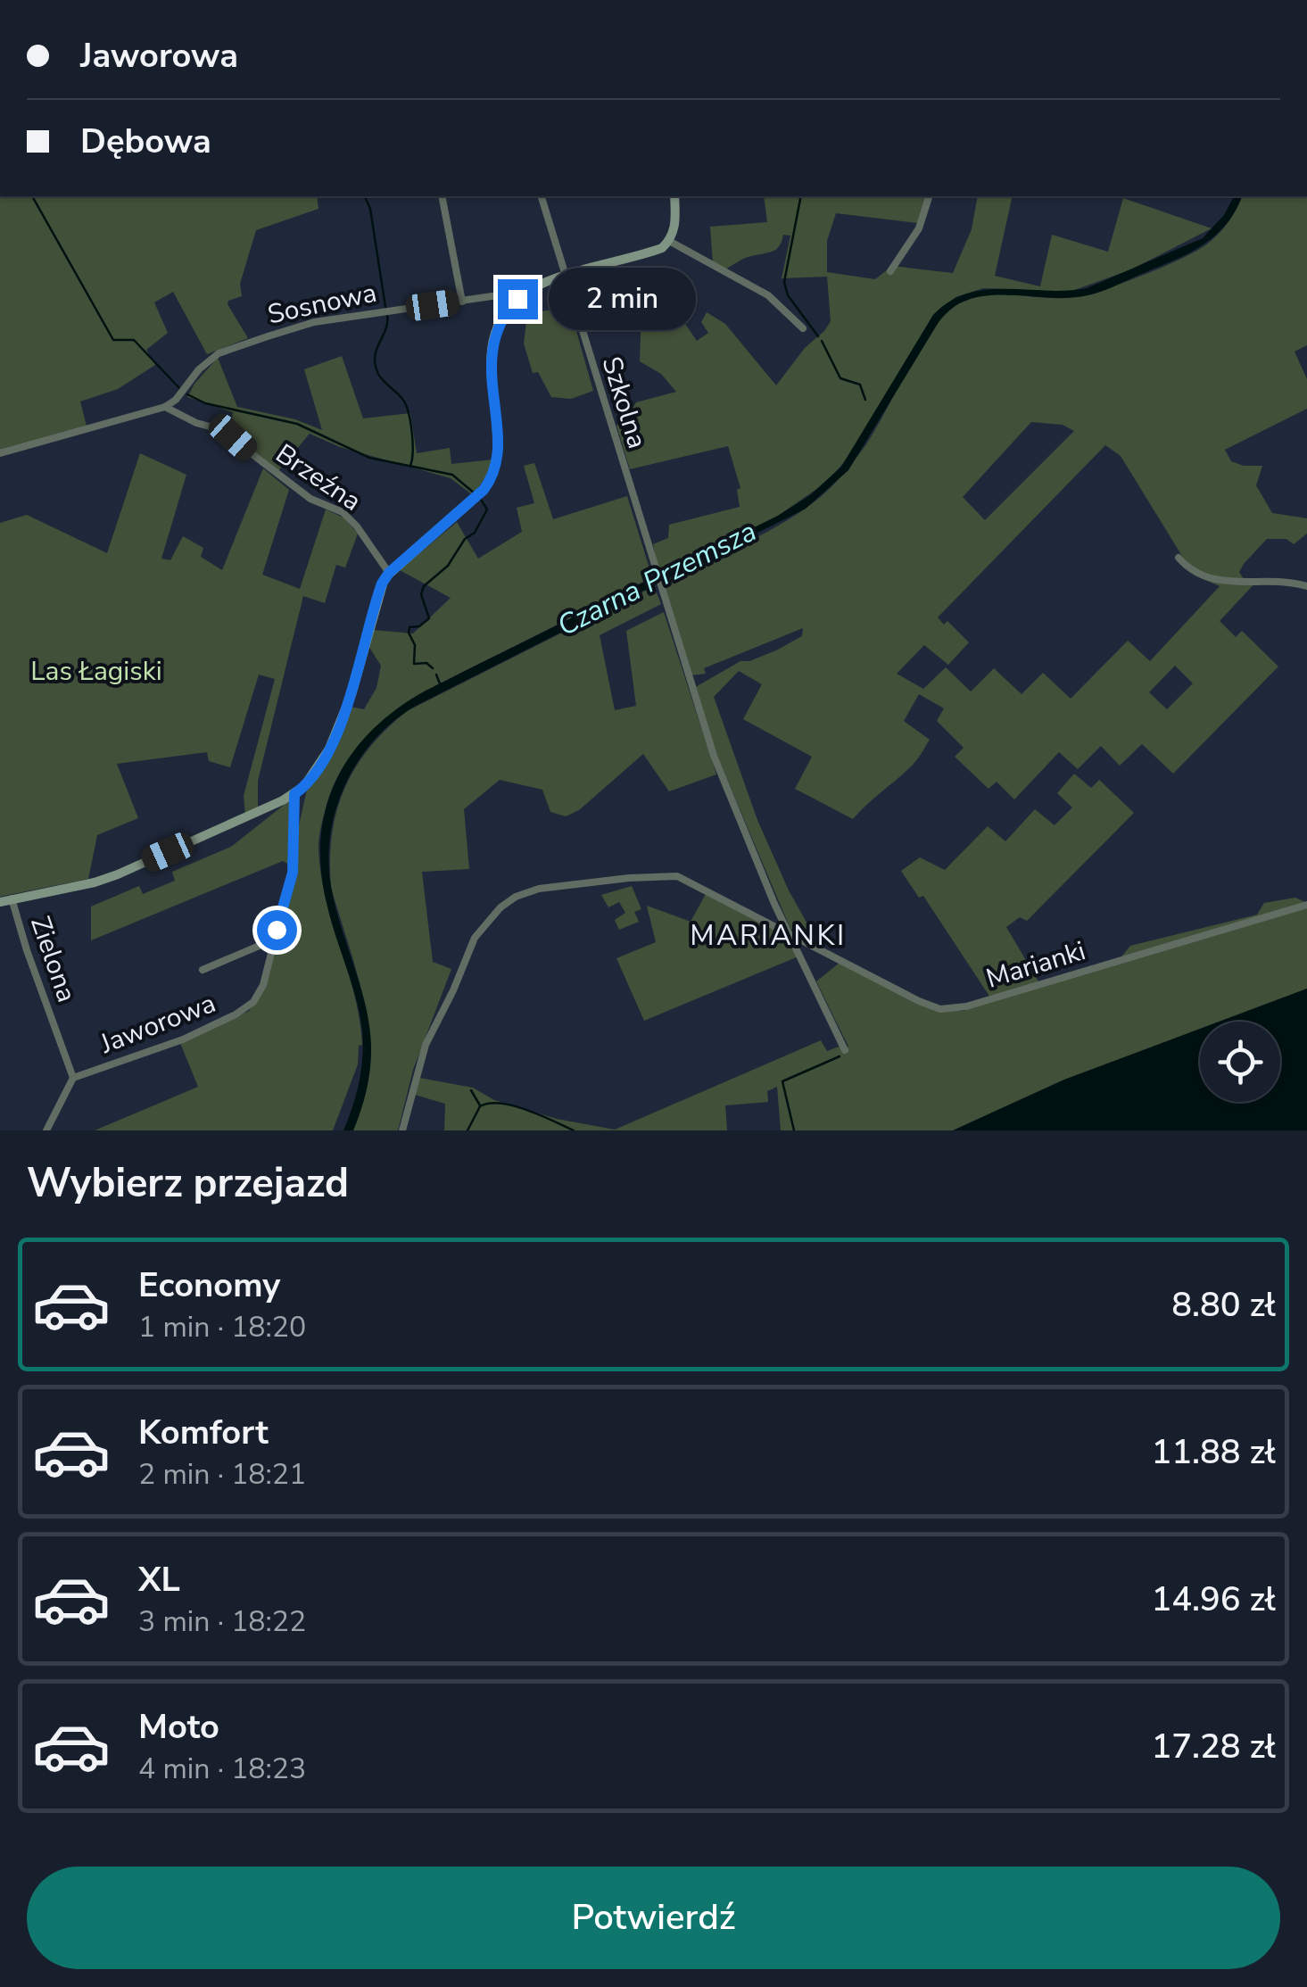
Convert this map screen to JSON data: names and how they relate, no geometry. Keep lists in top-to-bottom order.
{
  "streets": {
    "street": [
      "Sosnowa",
      "Szkolna",
      "Brzeźna",
      "Zielona",
      "Marianki",
      "Jaworowa"
    ]
  },
  "crossings": [
    ["Sosnowa", "Szkolna"],
    ["Sosnowa", "Brzeźna"],
    ["Zielona", "Jaworowa"]
  ],
  "districts": ["MARIANKI"],
  "water": ["Czarna Przemsza"],
  "parks": ["Las Łagiski"],
  "page": {
    "banner": ["Jaworowa", "Dębowa"],
    "bubble": "2 min",
    "heading": "Wybierz przejazd",
    "list": [
      {
        "name": "Economy",
        "note": "1 min · 18:20",
        "value": "8.80 zł"
      },
      {
        "name": "Komfort",
        "note": "2 min · 18:21",
        "value": "11.88 zł"
      },
      {
        "name": "XL",
        "note": "3 min · 18:22",
        "value": "14.96 zł"
      },
      {
        "name": "Moto",
        "note": "4 min · 18:23",
        "value": "17.28 zł"
      }
    ],
    "buttons": "Potwierdź"
  }
}
